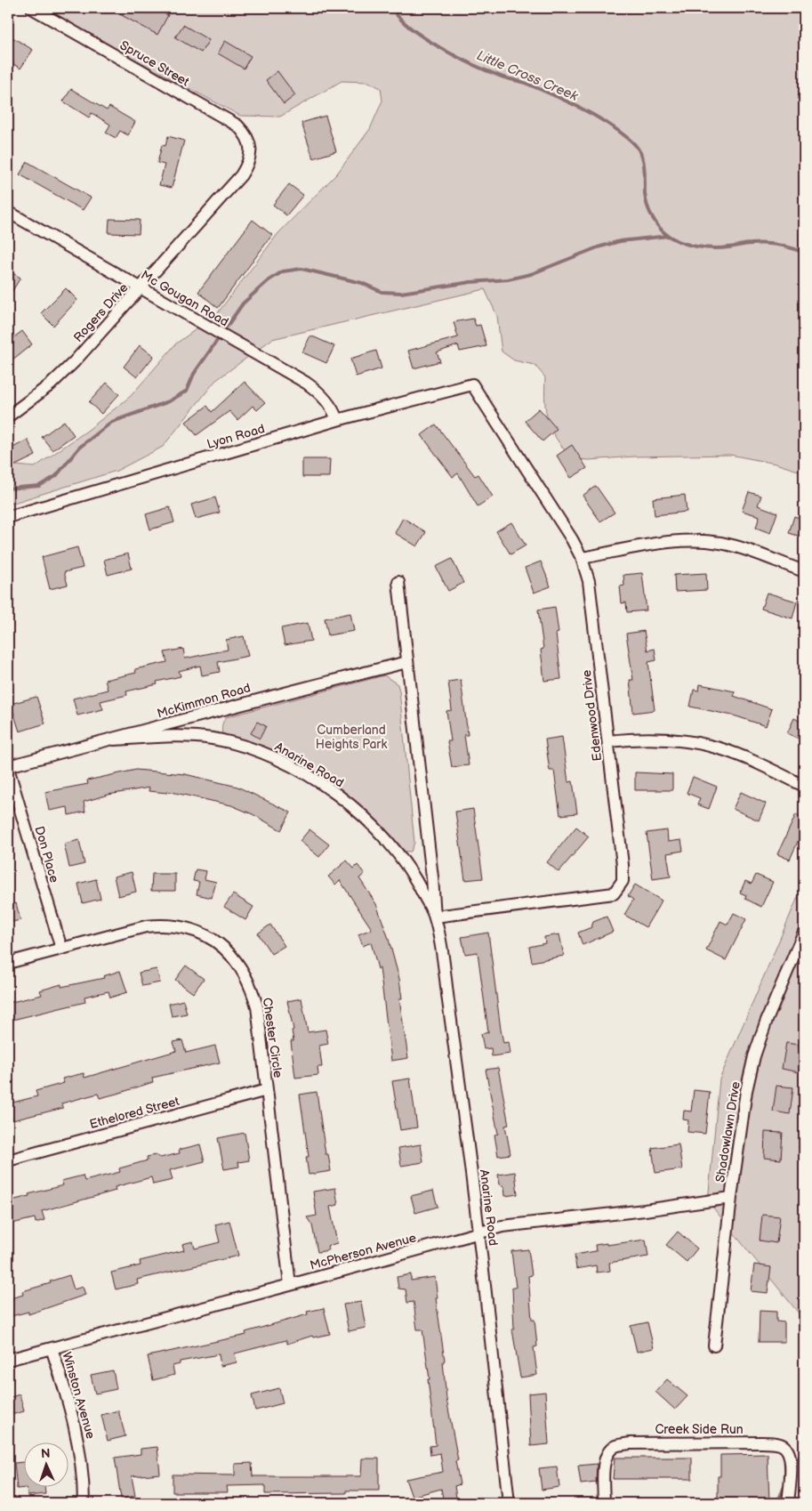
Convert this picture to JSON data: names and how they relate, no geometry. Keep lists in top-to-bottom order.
{
  "streets": {
    "street": [
      "Spruce Street",
      "Mc Gougan Road",
      "Rogers Drive",
      "Lyon Road",
      "McKimmon Road",
      "Edenwood Drive",
      "Anarine Road",
      "Don Place",
      "Chester Circle",
      "Ethelored Street",
      "Shadowlawn Drive",
      "McPherson Avenue",
      "Winston Avenue",
      "Creek Side Run"
    ]
  },
  "crossings": [
    ["Spruce Street", "Rogers Drive"],
    ["Mc Gougan Road", "Rogers Drive"],
    ["Mc Gougan Road", "Lyon Road"],
    ["Lyon Road", "Edenwood Drive"],
    ["McKimmon Road", "Anarine Road"],
    ["McKimmon Road", "Don Place"],
    ["Edenwood Drive", "Anarine Road"],
    ["Anarine Road", "McPherson Avenue"],
    ["Don Place", "Chester Circle"],
    ["Chester Circle", "Ethelored Street"],
    ["Chester Circle", "McPherson Avenue"],
    ["Shadowlawn Drive", "McPherson Avenue"],
    ["McPherson Avenue", "Winston Avenue"]
  ],
  "water": ["Little Cross Creek"],
  "parks": ["Cumberland Heights Park"],
  "north": "top"
}
